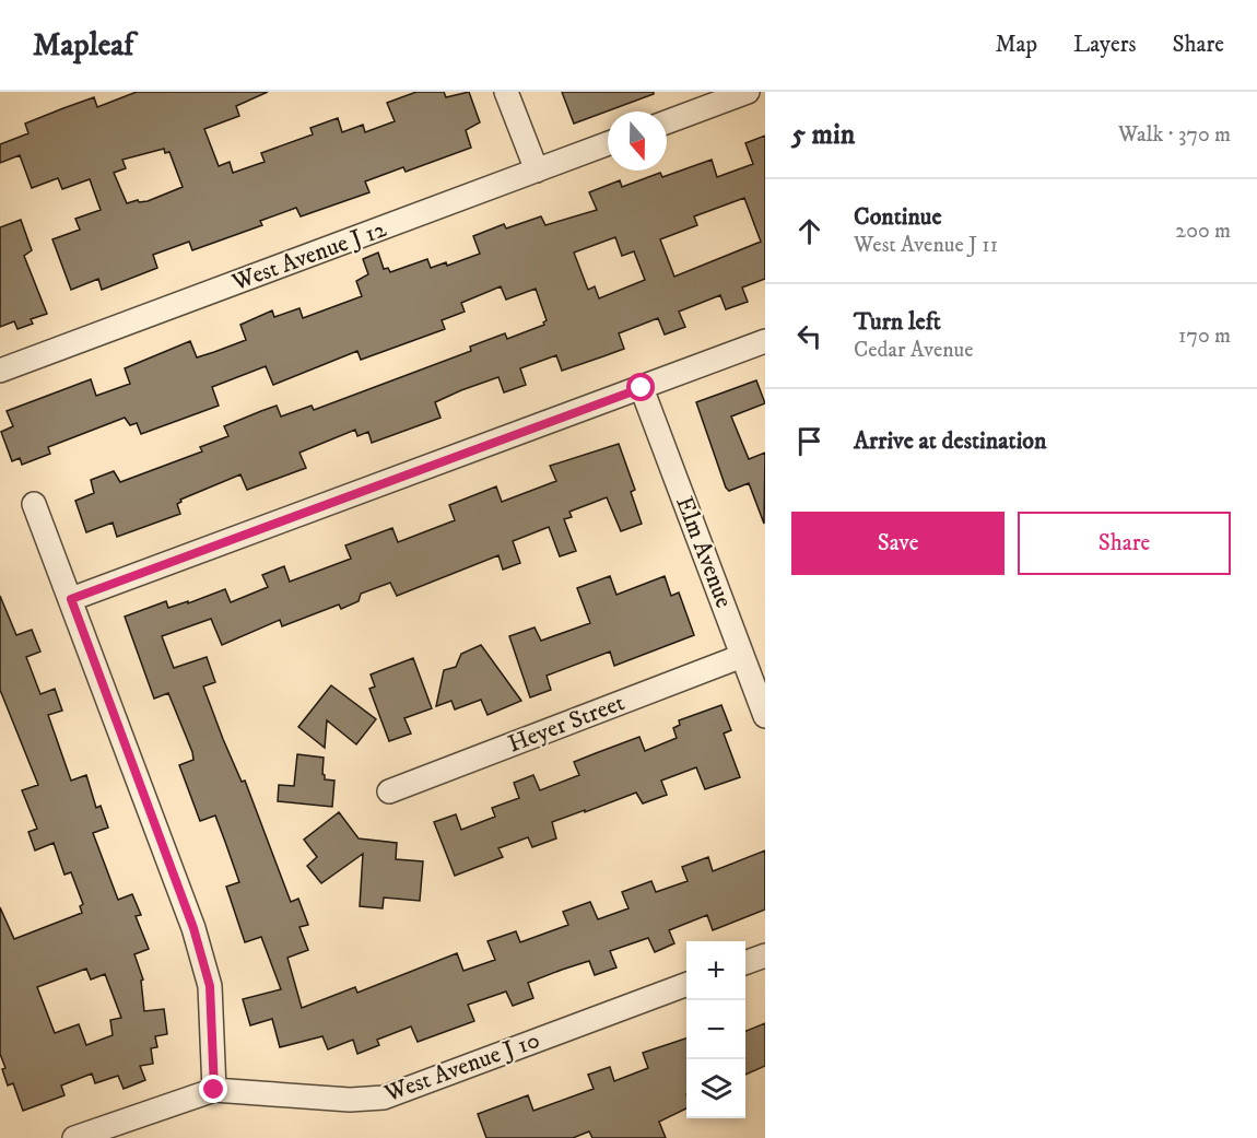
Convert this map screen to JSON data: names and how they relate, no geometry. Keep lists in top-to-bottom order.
{
  "streets": {
    "street": [
      "West Avenue J 12",
      "Elm Avenue",
      "Heyer Street",
      "West Avenue J 10"
    ]
  },
  "crossings": [
    ["Elm Avenue", "Heyer Street"]
  ],
  "north": "bottom",
  "page": {
    "header": "Mapleaf",
    "nav": ["Map", "Layers", "Share"],
    "heading": ["5 min", "Walk · 370 m"],
    "list": [
      ["Continue", "West Avenue J 11", "200 m"],
      ["Turn left", "Cedar Avenue", "170 m"],
      "Arrive at destination"
    ],
    "buttons": ["Save", "Share"],
    "map_buttons": ["+", "−"]
  }
}
